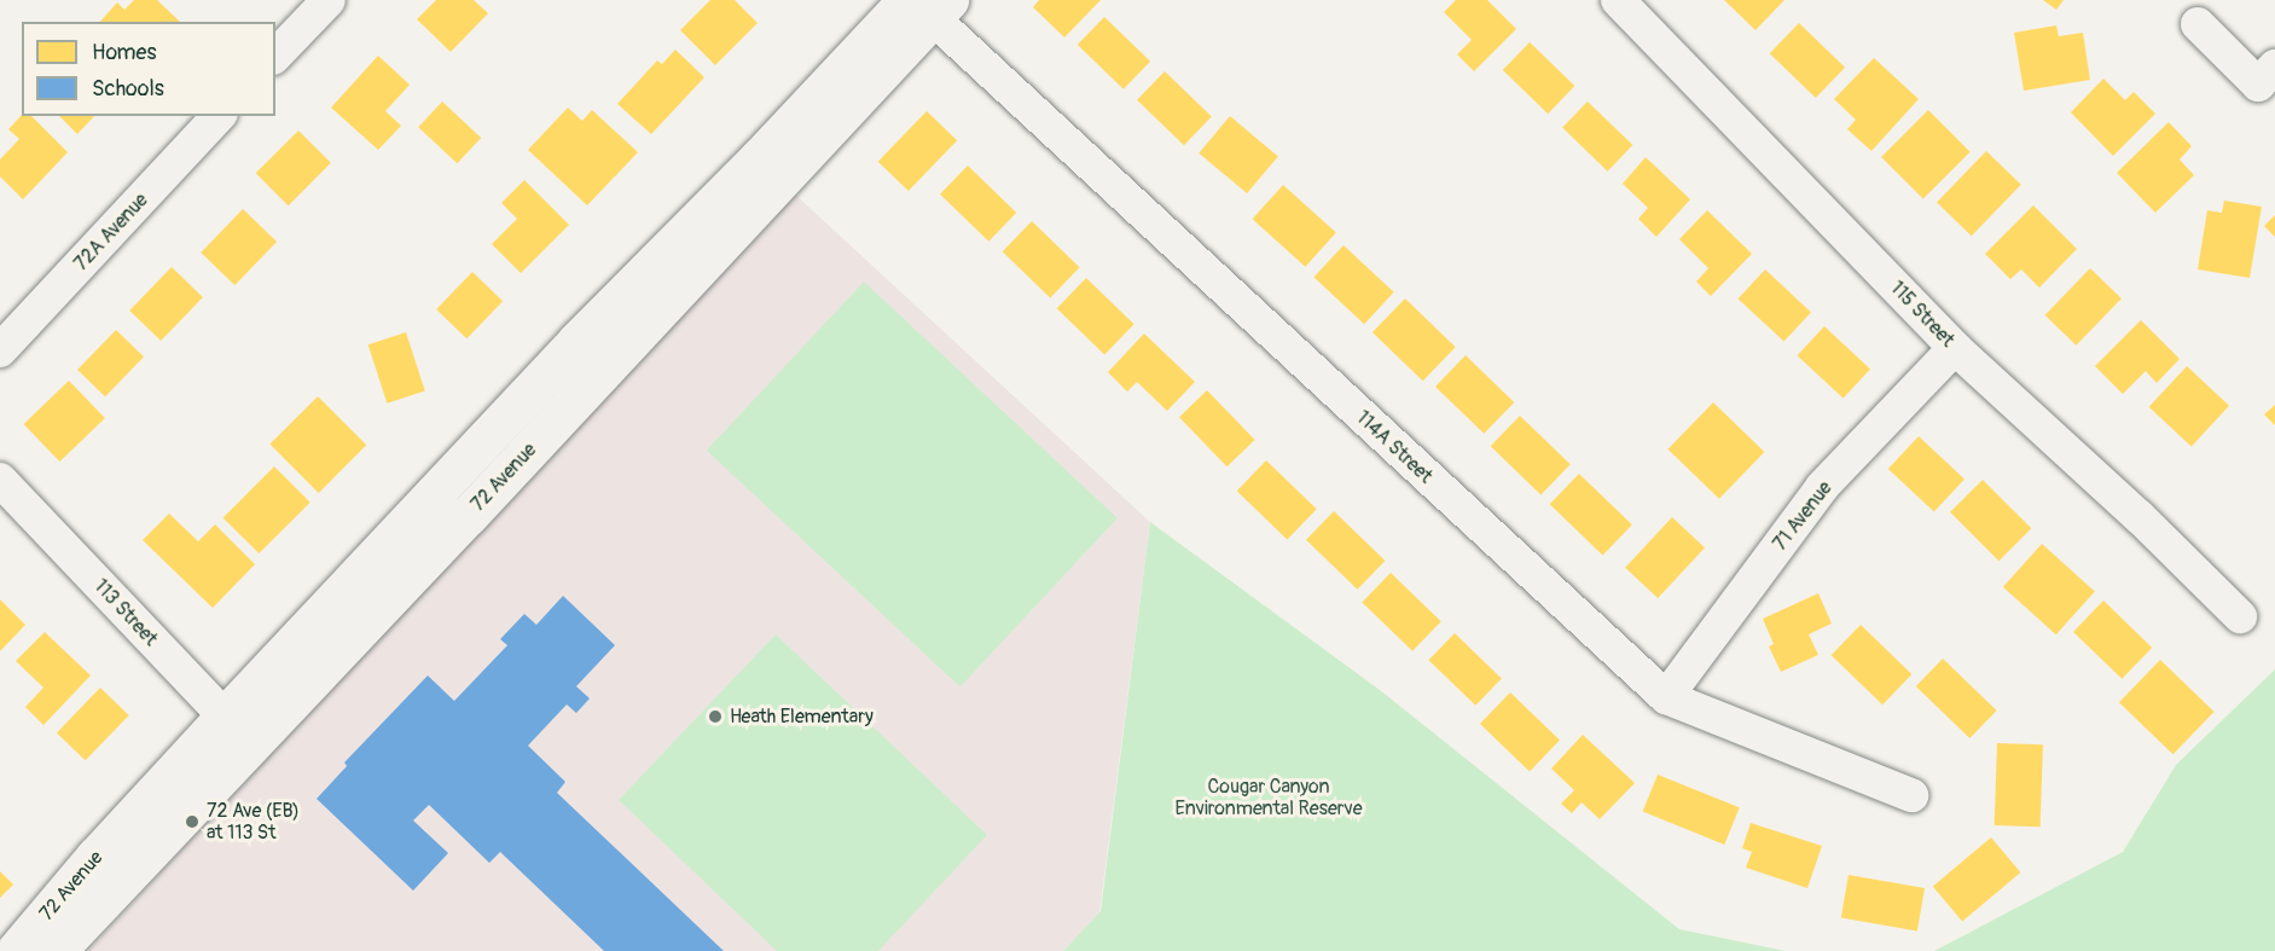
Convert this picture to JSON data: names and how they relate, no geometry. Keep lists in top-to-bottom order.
{
  "streets": {
    "main road": ["72 Avenue"],
    "street": [
      "72A Avenue",
      "115 Street",
      "114A Street",
      "71 Avenue",
      "113 Street"
    ]
  },
  "crossings": [
    ["115 Street", "71 Avenue"],
    ["114A Street", "72 Avenue"],
    ["114A Street", "71 Avenue"],
    ["72 Avenue", "113 Street"]
  ],
  "parks": ["Cougar Canyon Environmental Reserve"],
  "places": ["Heath Elementary", "72 Ave (EB) at 113 St"],
  "legend": ["Homes", "Schools"]
}
